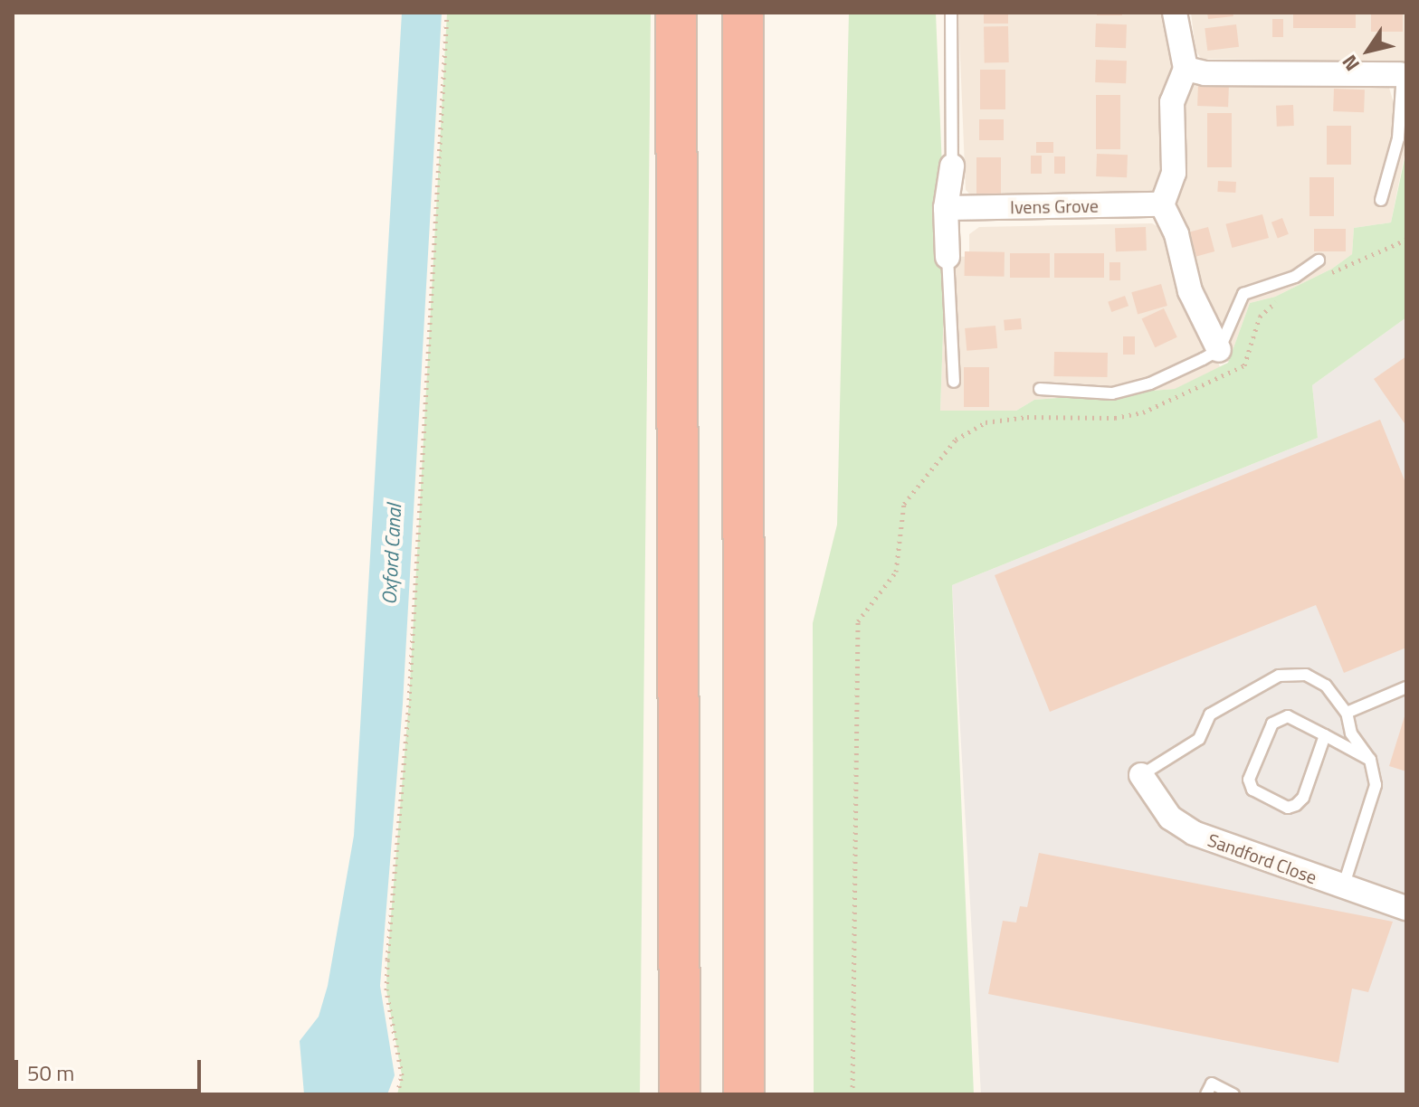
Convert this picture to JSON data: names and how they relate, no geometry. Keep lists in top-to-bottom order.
{
  "streets": {
    "street": ["Ivens Grove", "Sandford Close"]
  },
  "water": ["Oxford Canal"],
  "scale_bar": "50 m",
  "north": "bottom left"
}
